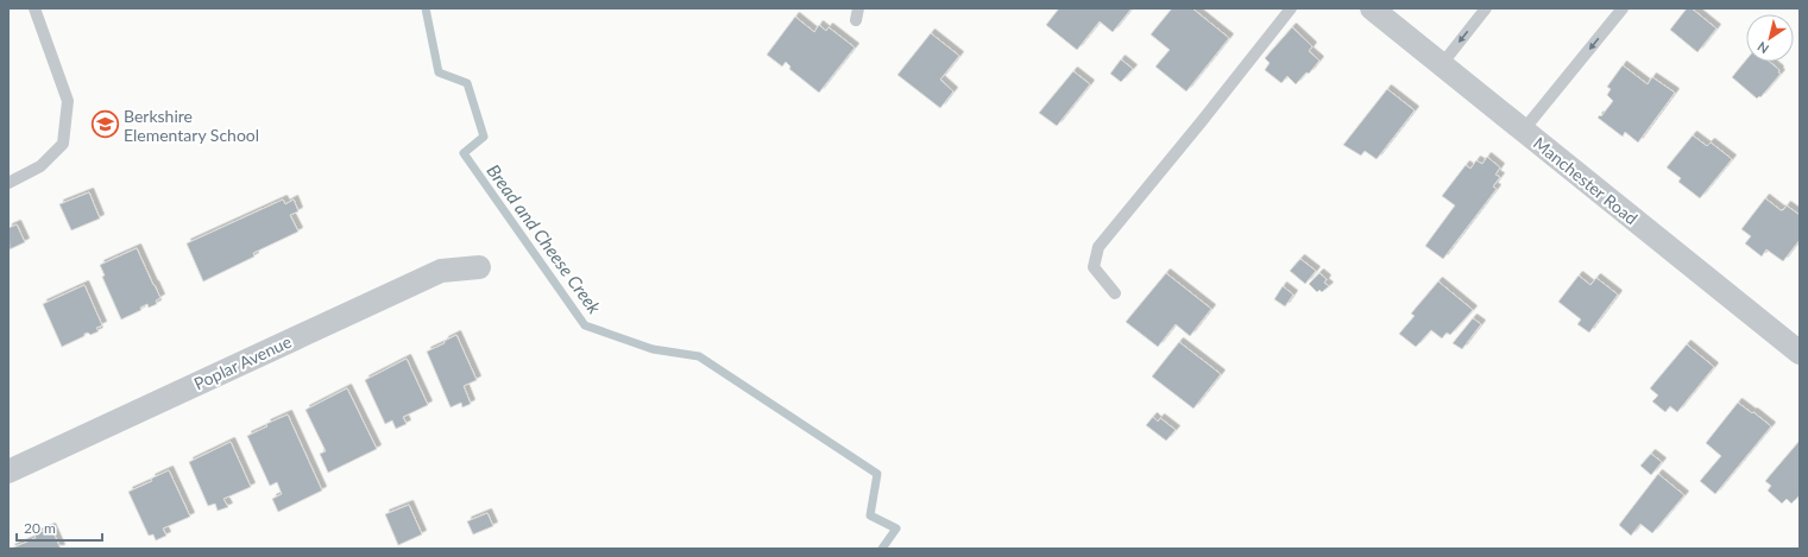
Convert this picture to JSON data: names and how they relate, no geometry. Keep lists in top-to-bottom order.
{
  "streets": {
    "street": ["Manchester Road", "Poplar Avenue"]
  },
  "water": ["Bread and Cheese Creek"],
  "places": {
    "school or university": ["Berkshire Elementary School"]
  },
  "scale_bar": "20 m",
  "north": "bottom left"
}
